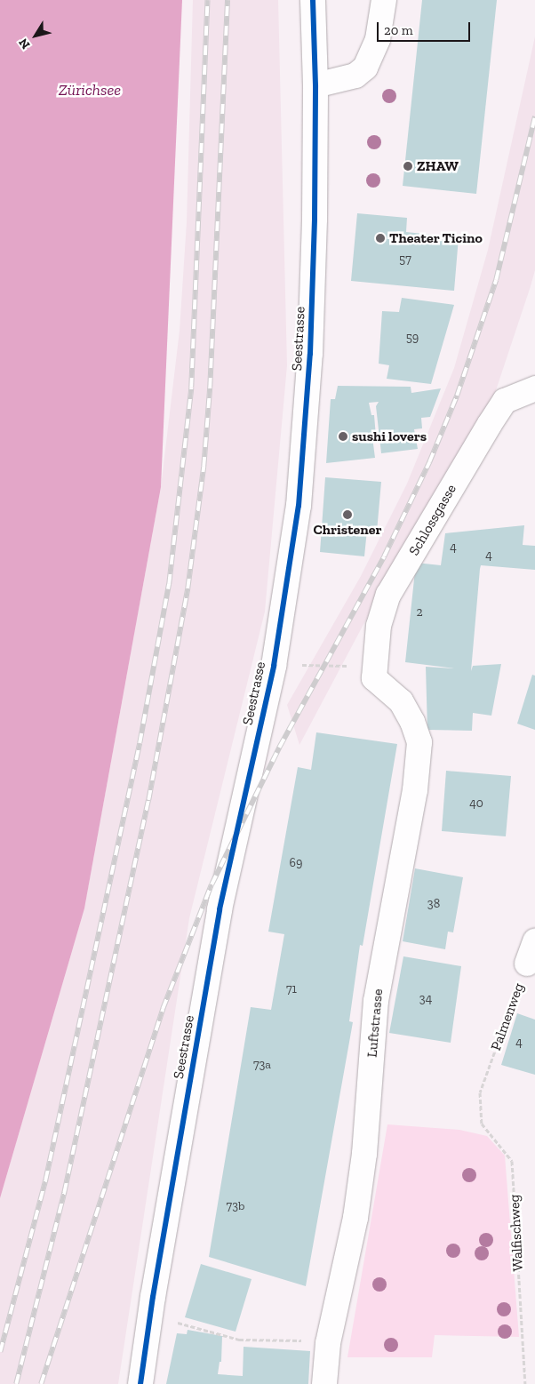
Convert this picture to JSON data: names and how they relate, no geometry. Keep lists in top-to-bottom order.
{
  "streets": {
    "main road": [
      "Seestrasse",
      "Schlossgasse",
      "Palmenweg",
      "Luftstrasse"
    ],
    "path": ["Walfischweg"]
  },
  "crossings": [
    ["Schlossgasse", "Luftstrasse"],
    ["Palmenweg", "Walfischweg"]
  ],
  "water": ["Zürichsee"],
  "places": [
    "ZHAW",
    "Theater Ticino",
    "sushi lovers",
    "Christener"
  ],
  "house_numbers": [
    "57",
    "59",
    "4",
    "4",
    "2",
    "40",
    "69",
    "38",
    "71",
    "34",
    "4",
    "73a",
    "73b"
  ],
  "scale_bar": "20 m",
  "north": "bottom left"
}
